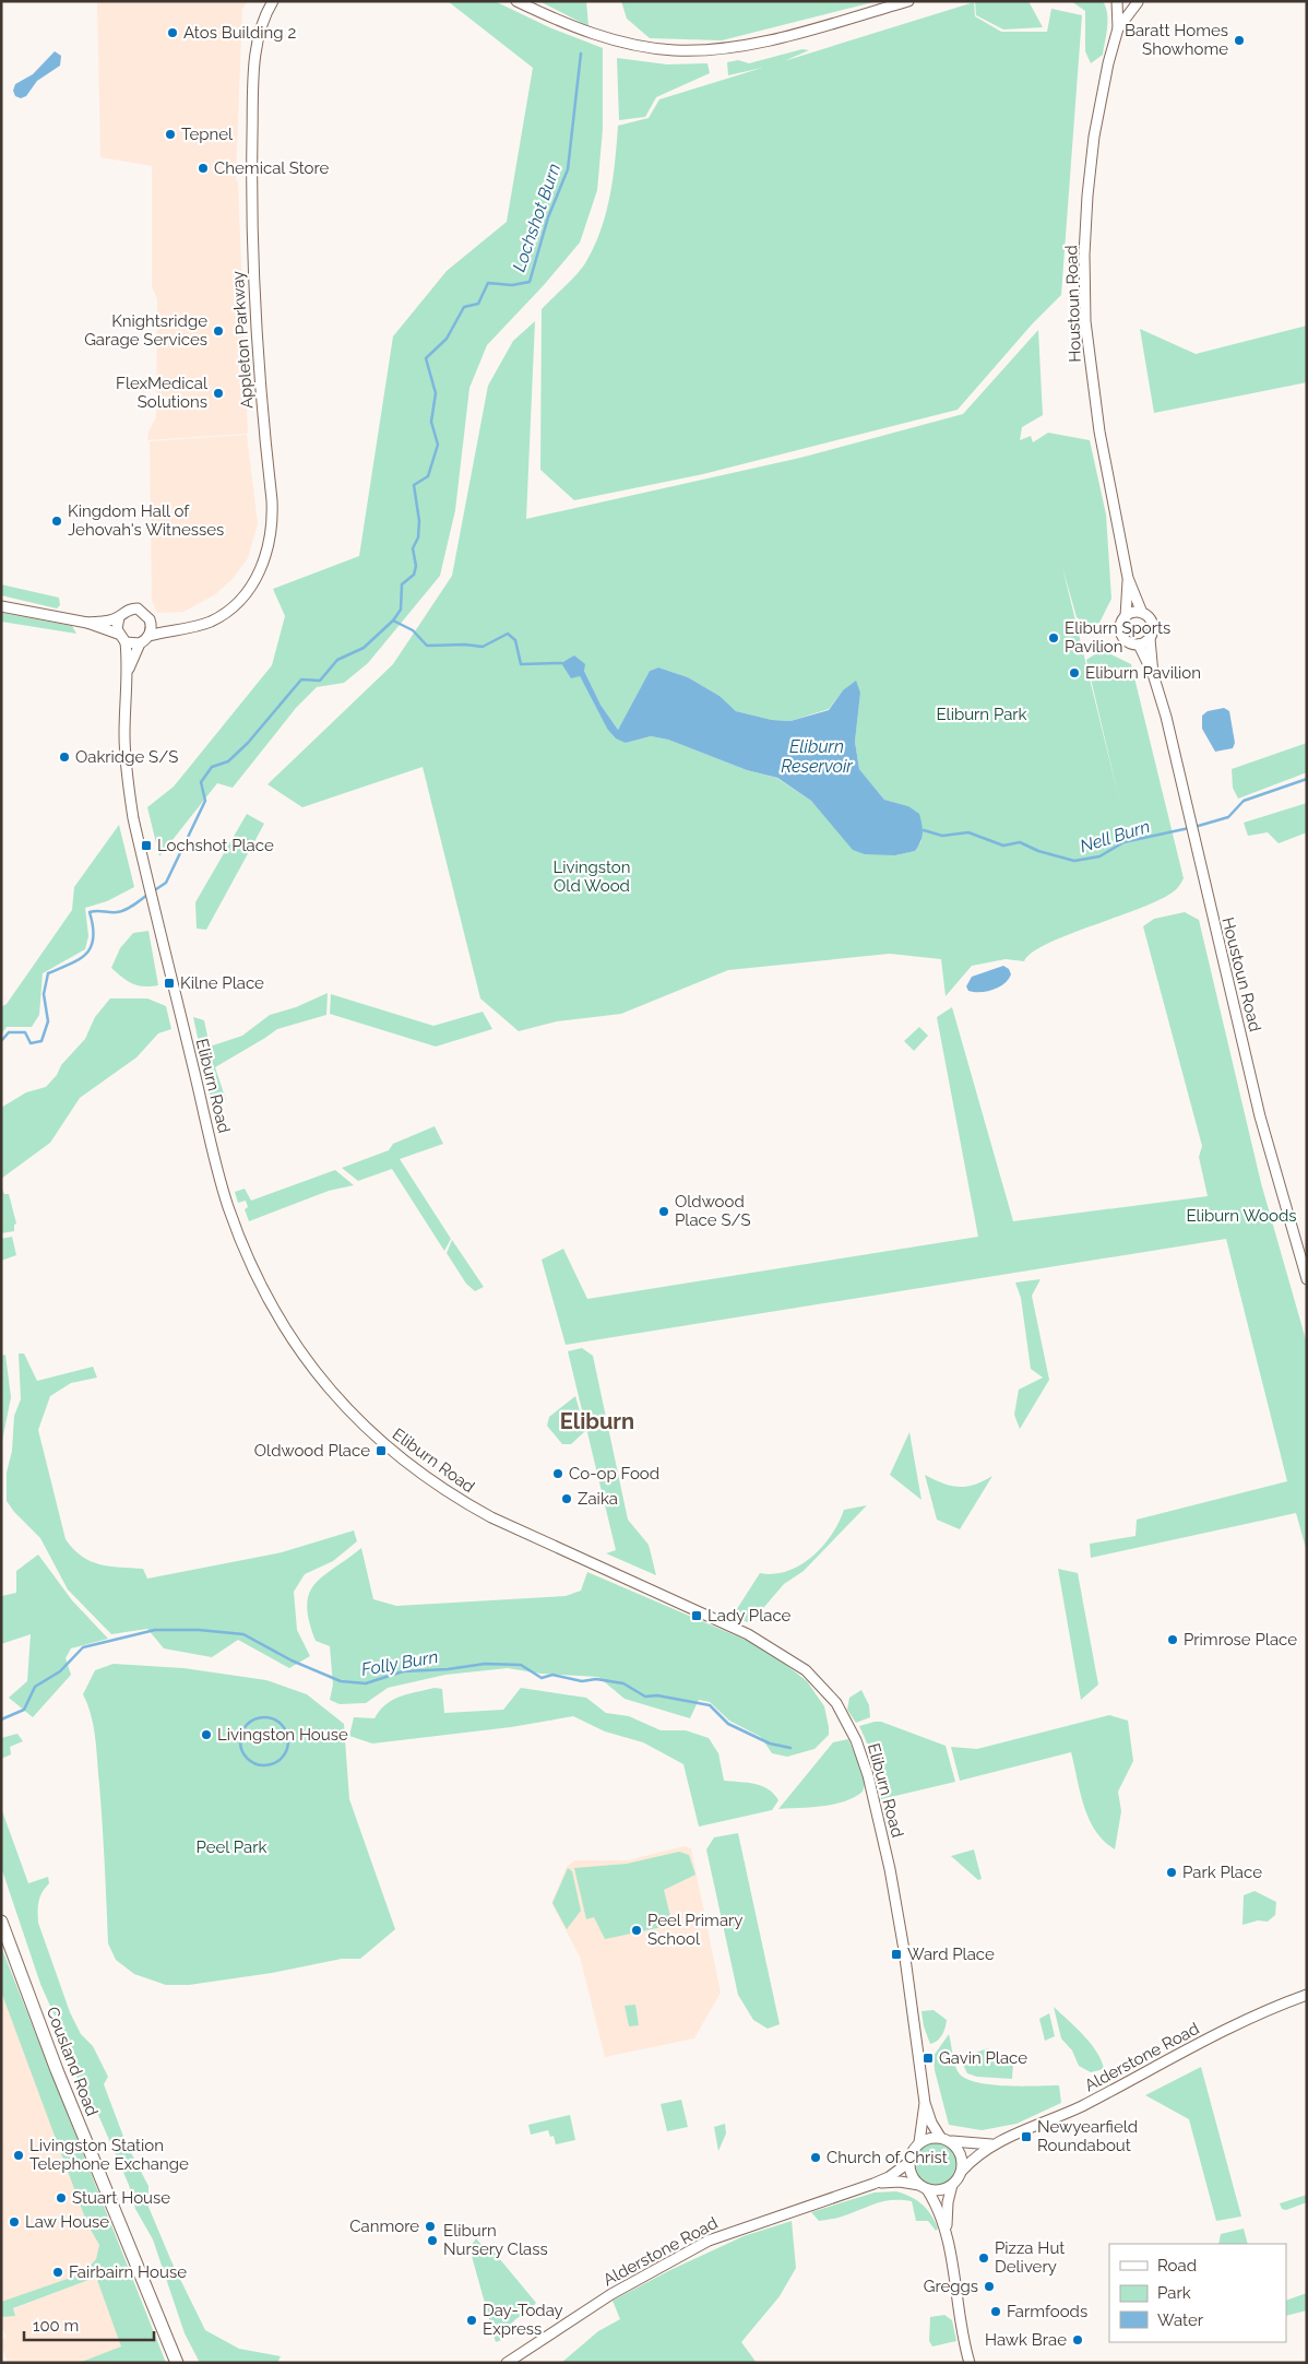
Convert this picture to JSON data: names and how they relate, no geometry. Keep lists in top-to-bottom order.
{
  "streets": {
    "main road": ["Cousland Road"],
    "street": [
      "Houstoun Road",
      "Appleton Parkway",
      "Eliburn Road",
      "Alderstone Road"
    ]
  },
  "crossings": [
    ["Appleton Parkway", "Eliburn Road"],
    ["Eliburn Road", "Alderstone Road"]
  ],
  "districts": ["Eliburn"],
  "water": [
    "Lochshot Burn",
    "Eliburn Reservoir",
    "Nell Burn",
    "Folly Burn"
  ],
  "parks": [
    "Eliburn Park",
    "Livingston Old Wood",
    "Eliburn Woods",
    "Peel Park"
  ],
  "places": {
    "other": [
      "Atos Building 2",
      "Baratt Homes Showhome",
      "Tepnel",
      "Chemical Store",
      "Knightsridge Garage Services",
      "FlexMedical Solutions",
      "Kingdom Hall of Jehovah's Witnesses",
      "Eliburn Sports Pavilion",
      "Eliburn Pavilion",
      "Oakridge S/S",
      "Oldwood Place S/S",
      "Co-op Food",
      "Zaika",
      "Primrose Place",
      "Livingston House",
      "Park Place",
      "Peel Primary School",
      "Livingston Station Telephone Exchange",
      "Church of Christ",
      "Stuart House",
      "Law House",
      "Canmore",
      "Eliburn Nursery Class",
      "Pizza Hut Delivery",
      "Fairbairn House",
      "Greggs",
      "Farmfoods",
      "Day-Today Express",
      "Hawk Brae"
    ],
    "transit": [
      "Lochshot Place",
      "Kilne Place",
      "Oldwood Place",
      "Lady Place",
      "Ward Place",
      "Gavin Place",
      "Newyearfield Roundabout"
    ]
  },
  "legend": ["Road", "Park", "Water"],
  "scale_bar": "100 m"
}
